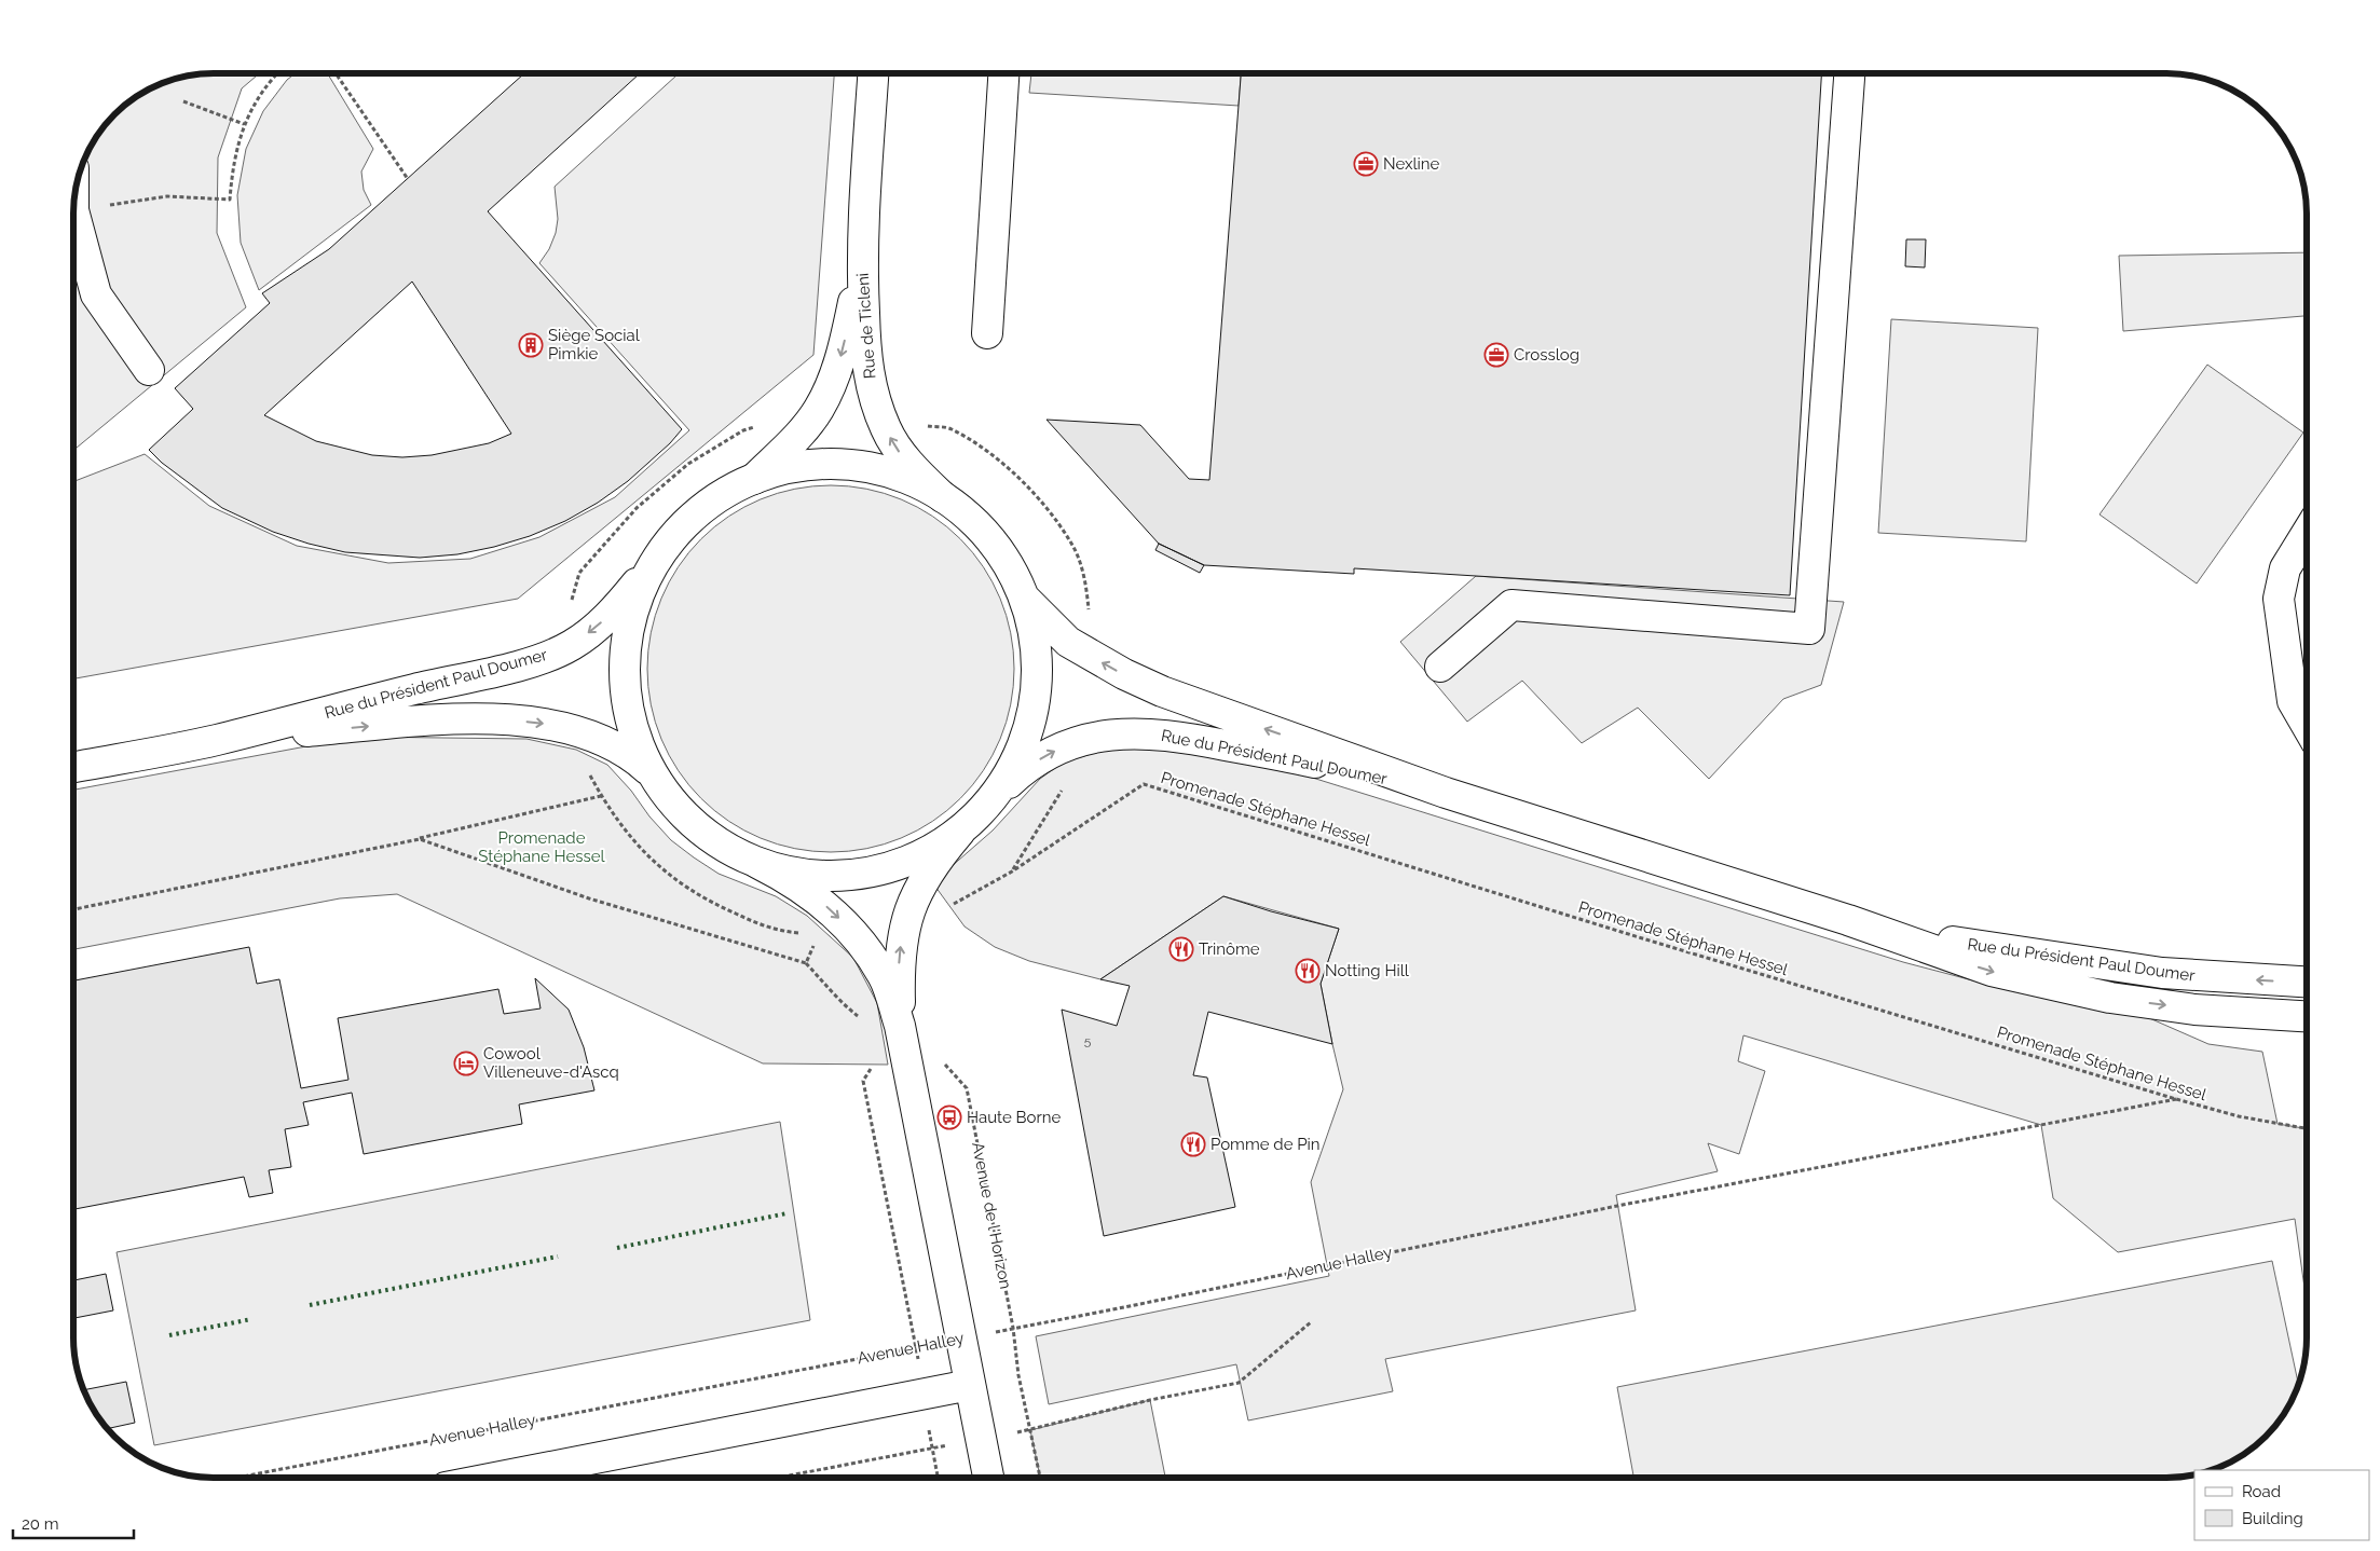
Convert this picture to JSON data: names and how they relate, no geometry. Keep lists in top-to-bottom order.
{
  "streets": {
    "main road": ["Rue de Ticleni", "Rue du Président Paul Doumer"],
    "path": ["Promenade Stéphane Hessel", "Avenue de l'Horizon", "Avenue Halley"]
  },
  "crossings": [
    ["Promenade Stéphane Hessel", "Avenue Halley"],
    ["Avenue de l'Horizon", "Avenue Halley"]
  ],
  "parks": ["Promenade Stéphane Hessel"],
  "places": {
    "office": ["Nexline", "Crosslog"],
    "building": ["Siège Social Pimkie"],
    "restaurant": ["Trinôme", "Notting Hill", "Pomme de Pin"],
    "hotel": ["Cowool Villeneuve-d'Ascq"],
    "bus stop": ["Haute Borne"]
  },
  "house_numbers": ["5"],
  "legend": ["Road", "Building"],
  "scale_bar": "20 m"
}
